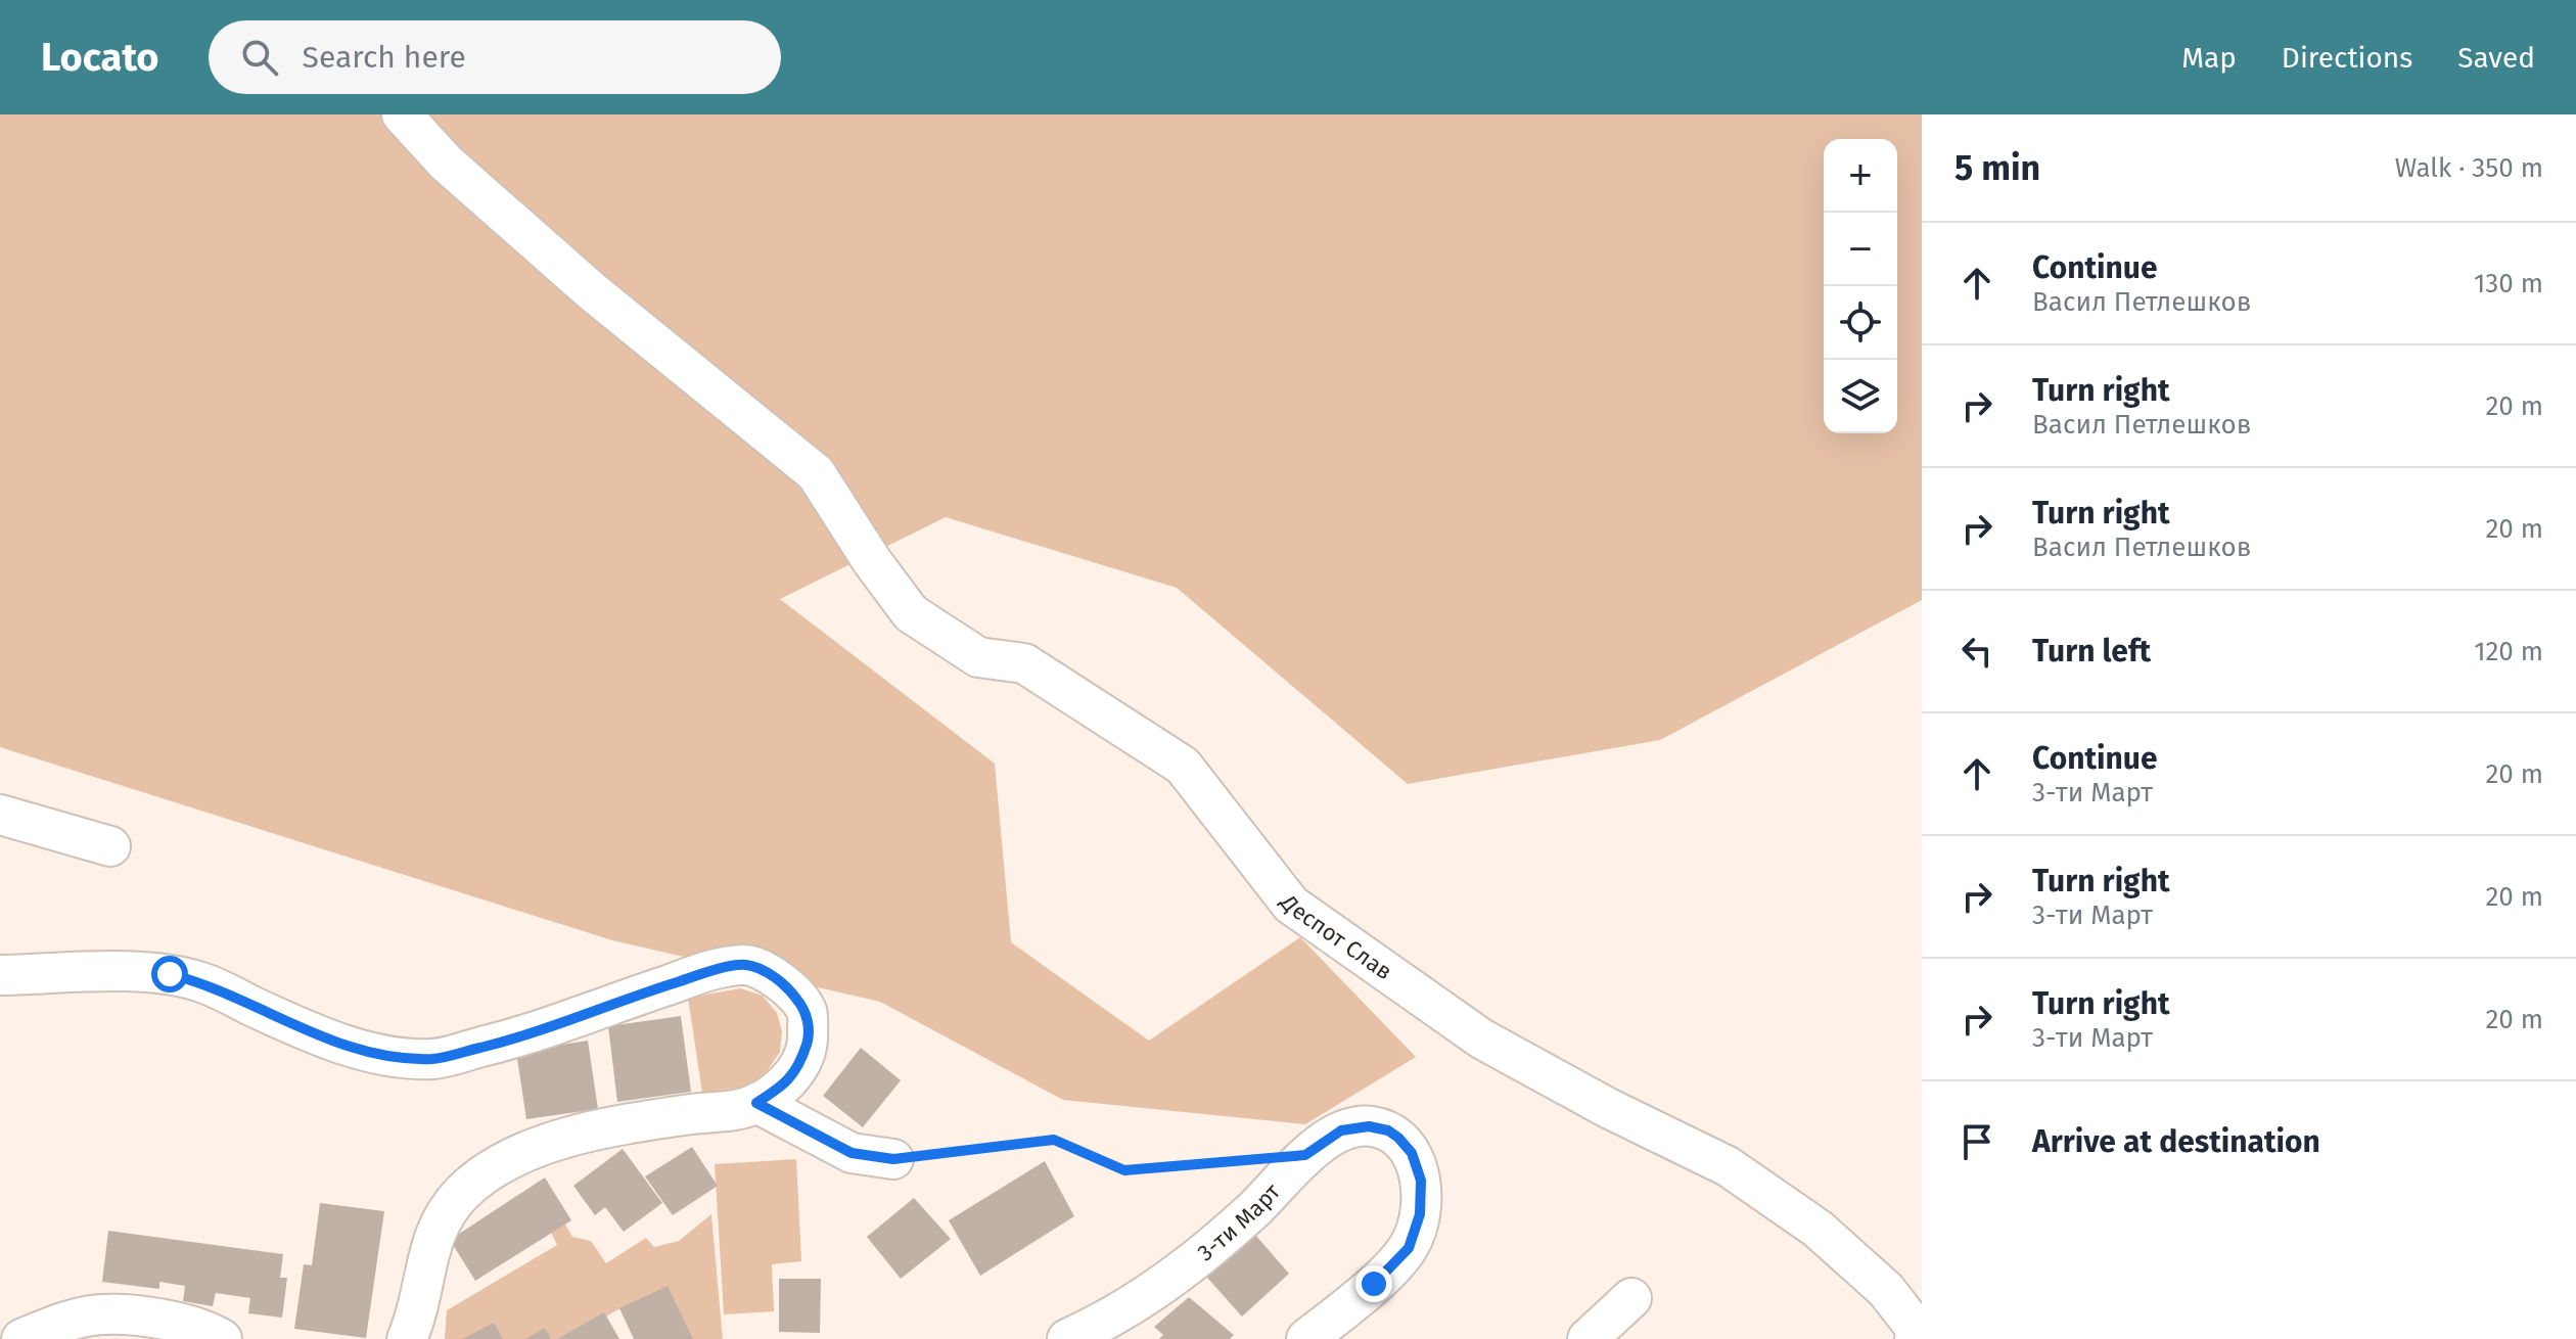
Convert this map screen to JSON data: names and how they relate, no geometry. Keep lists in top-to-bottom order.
{
  "streets": {
    "street": ["Деспот Слав", "3-ти Март"]
  },
  "page": {
    "header": "Locato",
    "search": "Search here",
    "nav": ["Map", "Directions", "Saved"],
    "heading": ["5 min", "Walk · 350 m"],
    "map_buttons": ["+", "−"],
    "list": [
      ["Continue", "Васил Петлешков", "130 m"],
      ["Turn right", "Васил Петлешков", "20 m"],
      ["Turn right", "Васил Петлешков", "20 m"],
      ["Turn left", "120 m"],
      ["Continue", "3-ти Март", "20 m"],
      ["Turn right", "3-ти Март", "20 m"],
      ["Turn right", "3-ти Март", "20 m"],
      "Arrive at destination"
    ]
  }
}
